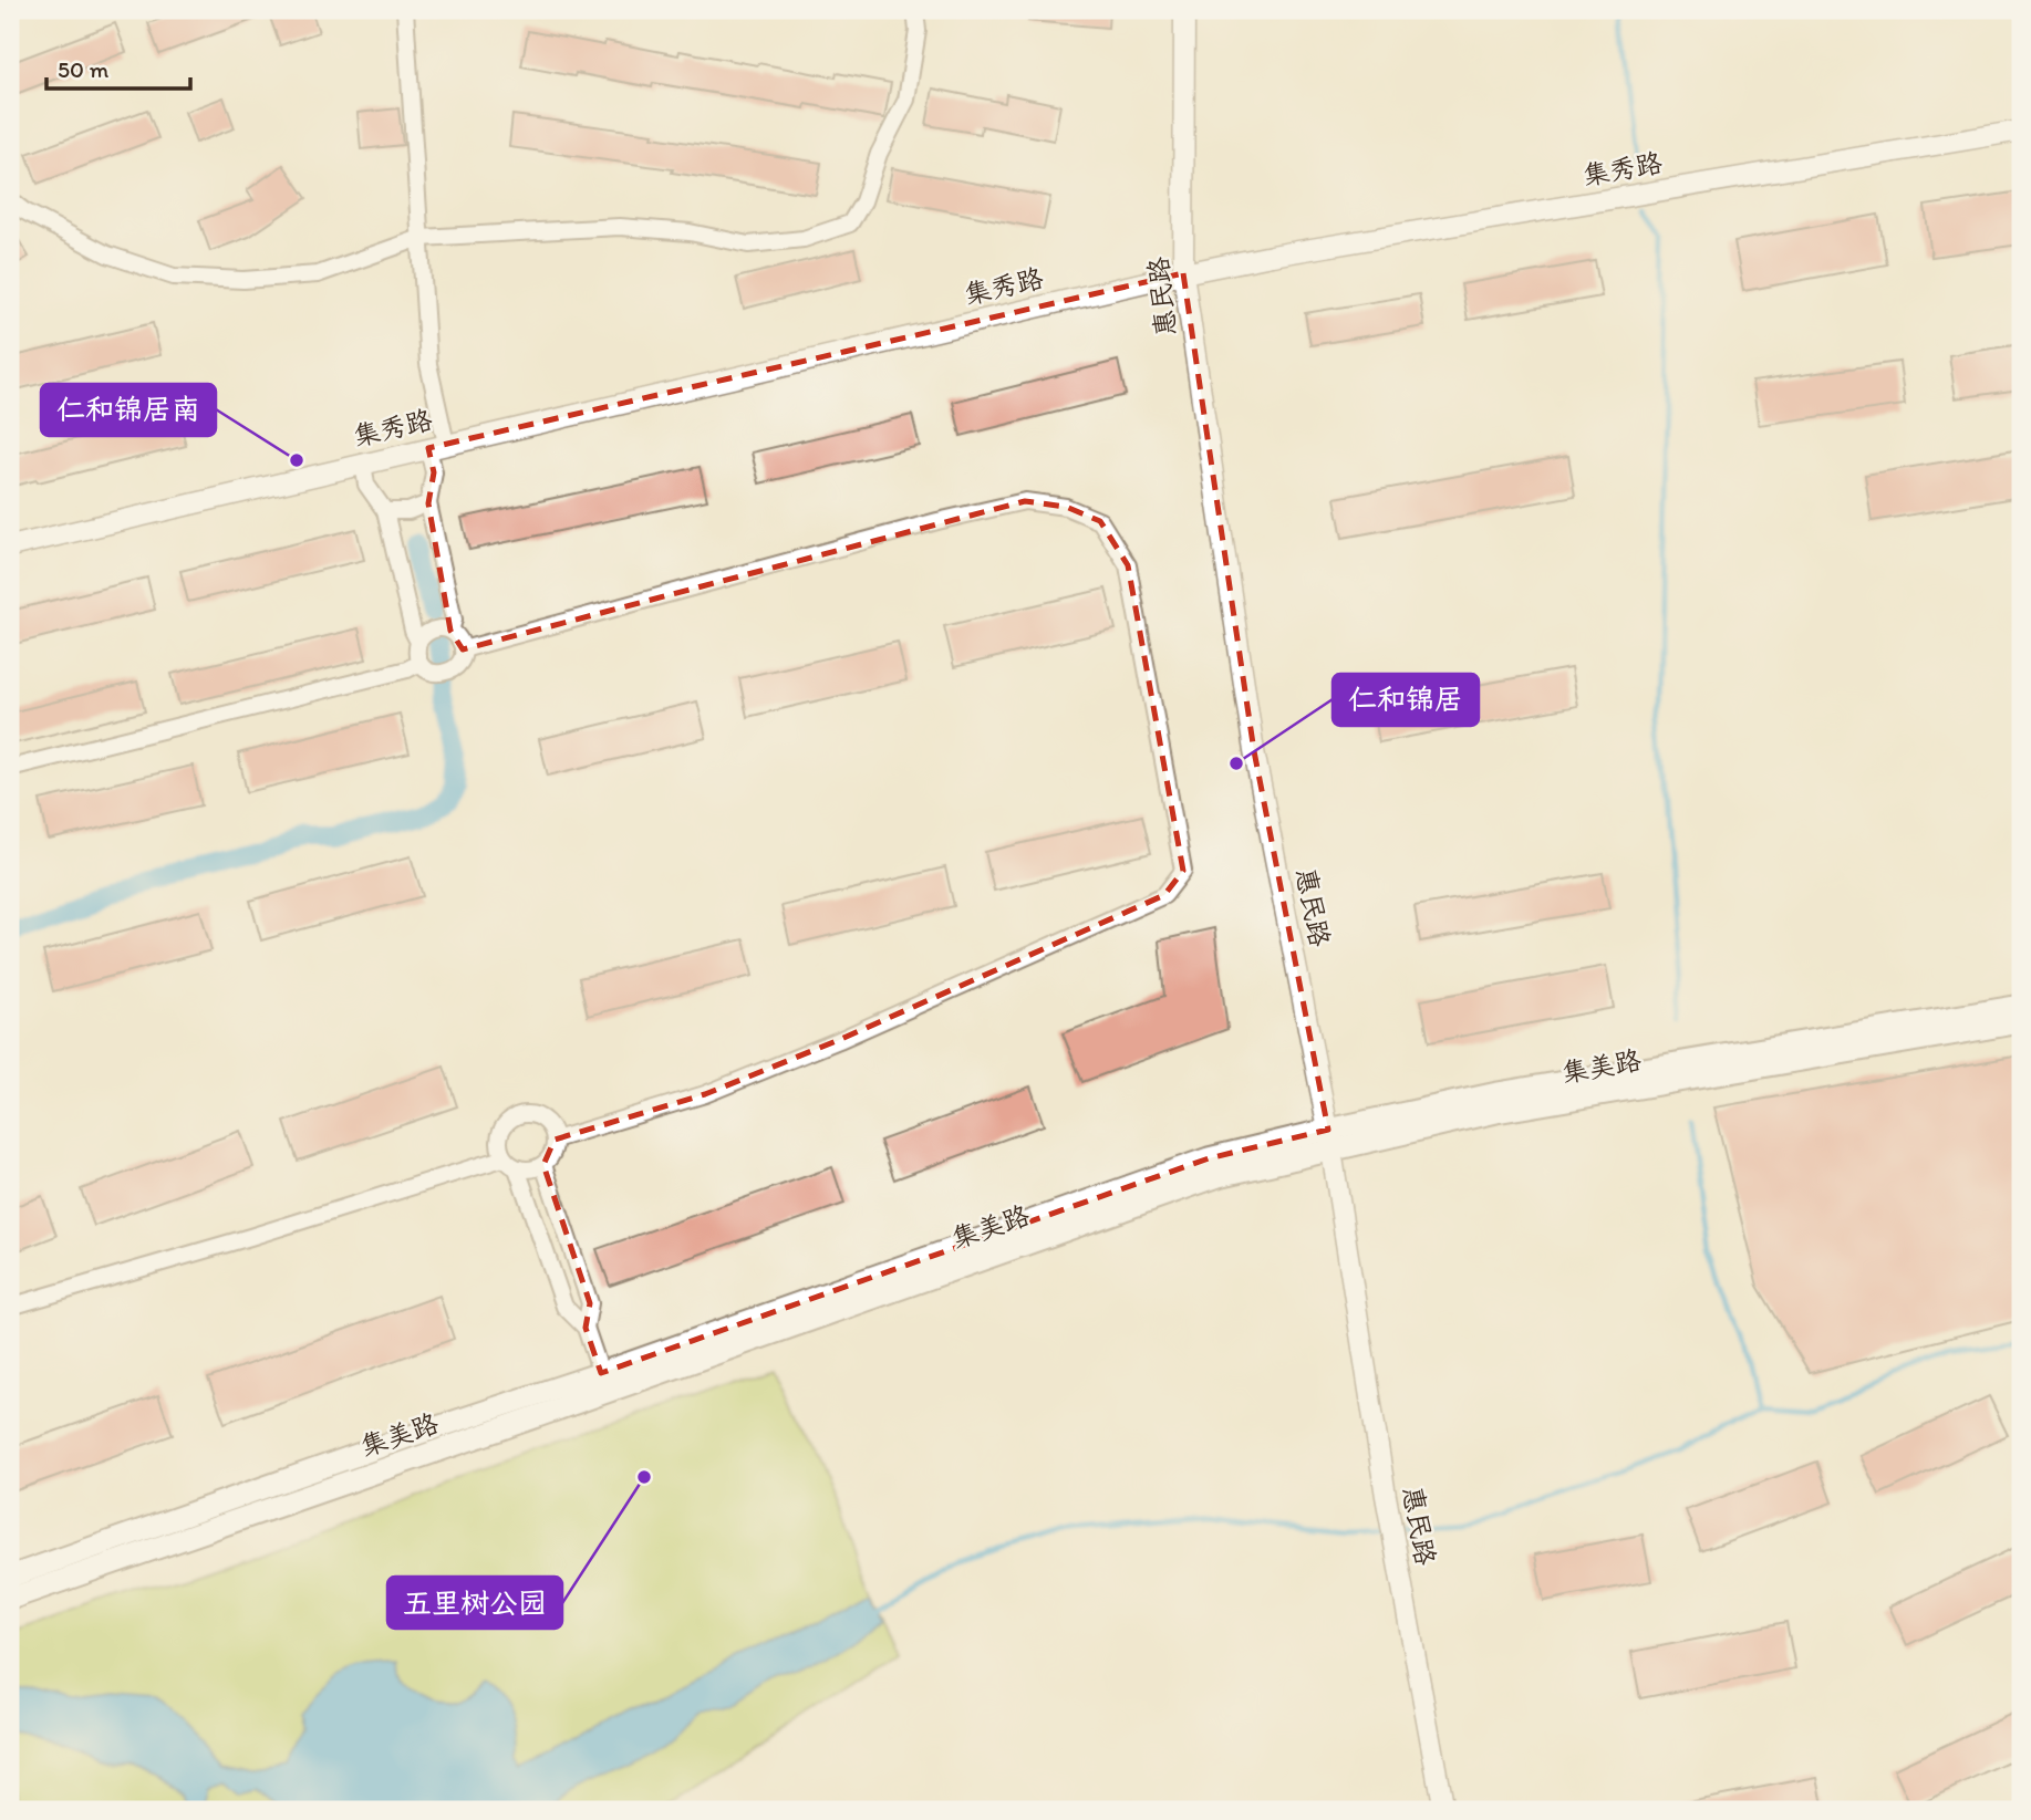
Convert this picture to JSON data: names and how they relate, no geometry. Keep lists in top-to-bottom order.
{
  "streets": {
    "main road": ["集美路"],
    "street": ["集秀路", "惠民路"]
  },
  "crossings": [
    ["集秀路", "惠民路"],
    ["惠民路", "集美路"]
  ],
  "places": ["仁和锦居南", "仁和锦居", "五里树公园"],
  "scale_bar": "50 m"
}
